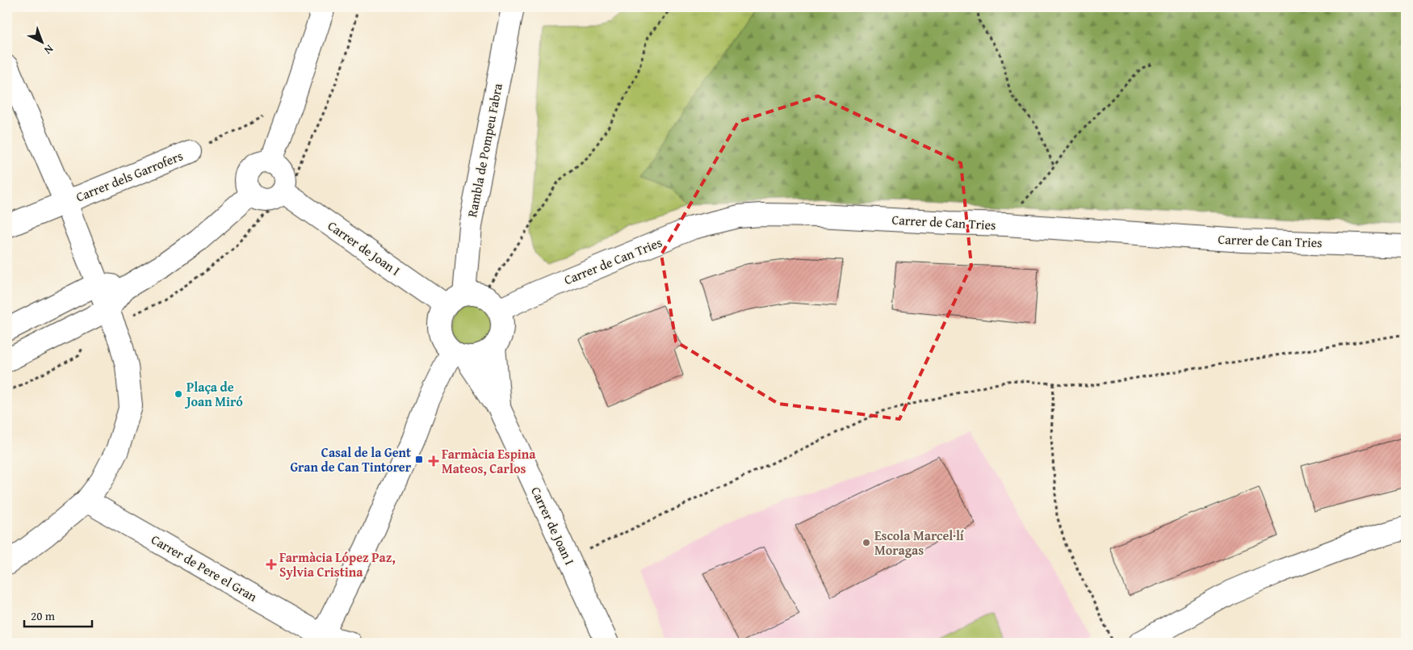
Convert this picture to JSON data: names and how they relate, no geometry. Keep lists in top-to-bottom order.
{
  "streets": {
    "street": [
      "Rambla de Pompeu Fabra",
      "Carrer dels Garrofers",
      "Carrer de Can Tries",
      "Carrer de Joan I",
      "Carrer de Pere el Gran"
    ]
  },
  "crossings": [
    ["Rambla de Pompeu Fabra", "Carrer de Can Tries"],
    ["Rambla de Pompeu Fabra", "Carrer de Joan I"],
    ["Carrer de Can Tries", "Carrer de Joan I"]
  ],
  "places": {
    "other": ["Plaça de Joan Miró", "Escola Marcel·lí Moragas"],
    "transit": ["Casal de la Gent Gran de Can Tintorer"],
    "health": ["Farmàcia Espina Mateos, Carlos", "Farmàcia López Paz, Sylvia Cristina"]
  },
  "scale_bar": "20 m",
  "north": "bottom right"
}
